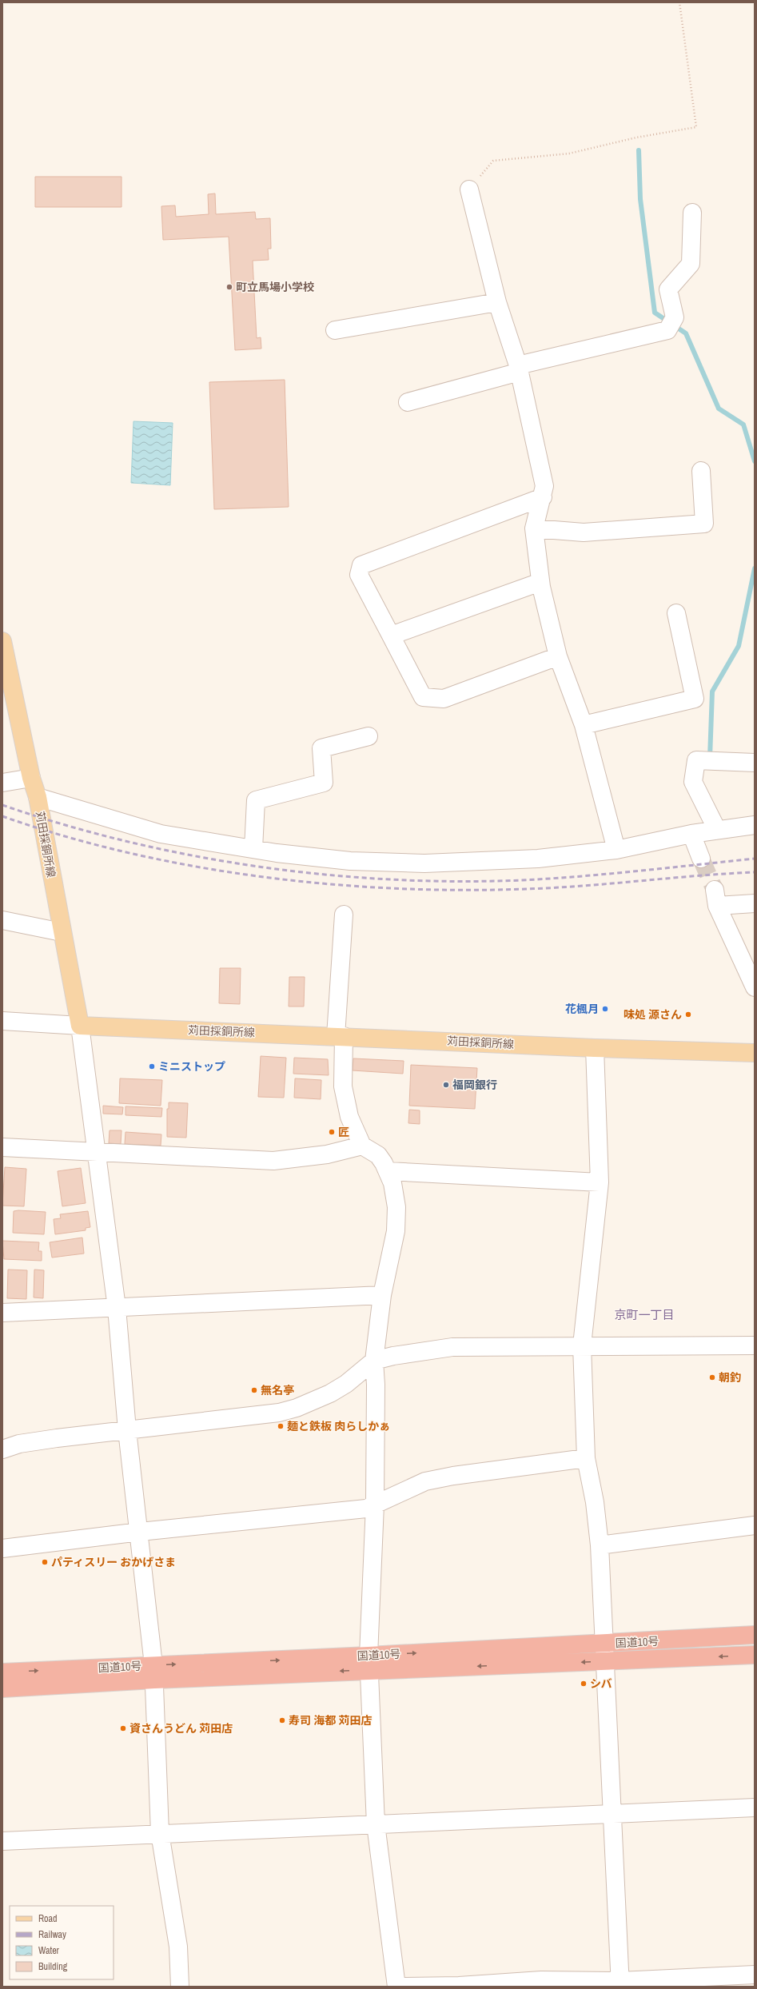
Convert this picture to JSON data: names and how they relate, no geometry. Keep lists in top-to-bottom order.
{
  "streets": {
    "highway": ["国道10号"],
    "main road": ["苅田採銅所線"]
  },
  "districts": ["京町一丁目"],
  "places": [
    "町立馬場小学校",
    "花楓月",
    "味処 源さん",
    "ミニストップ",
    "福岡銀行",
    "匠",
    "朝釣",
    "無名亭",
    "麺と鉄板 肉らしかぁ",
    "パティスリー おかげさま",
    "シバ",
    "寿司 海都 苅田店",
    "資さんうどん 苅田店"
  ],
  "legend": [
    "Road",
    "Railway",
    "Water",
    "Building"
  ]
}
